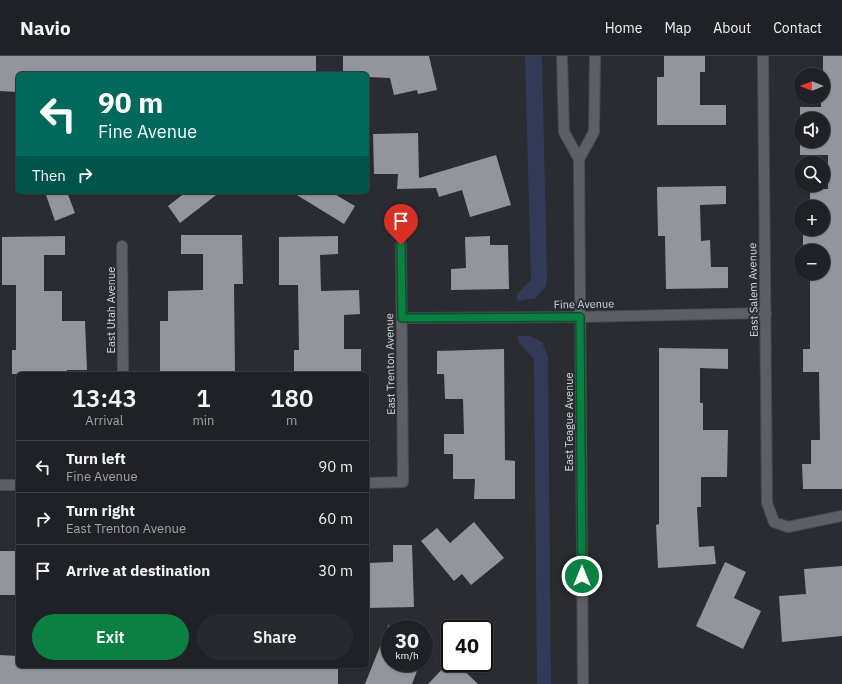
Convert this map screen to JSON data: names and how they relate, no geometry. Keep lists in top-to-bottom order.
{
  "streets": {
    "street": [
      "East Salem Avenue",
      "Fine Avenue",
      "East Utah Avenue",
      "East Trenton Avenue",
      "East Teague Avenue"
    ]
  },
  "crossings": [
    ["East Salem Avenue", "Fine Avenue"],
    ["Fine Avenue", "East Trenton Avenue"],
    ["Fine Avenue", "East Teague Avenue"]
  ],
  "north": "left",
  "page": {
    "header": "Navio",
    "nav": [
      "Home",
      "Map",
      "About",
      "Contact"
    ],
    "map_buttons": ["+", "−"],
    "turn": ["90 m", "Fine Avenue"],
    "then": "Then",
    "eta": [
      "13:43",
      "Arrival",
      "1",
      "min",
      "180",
      "m"
    ],
    "list": [
      {
        "name": "Turn left",
        "note": "Fine Avenue",
        "value": "90 m"
      },
      {
        "name": "Turn right",
        "note": "East Trenton Avenue",
        "value": "60 m"
      },
      {
        "name": "Arrive at destination",
        "value": "30 m"
      }
    ],
    "buttons": ["Exit", "Share"],
    "speed": "30 km/h",
    "limit": "40"
  }
}
